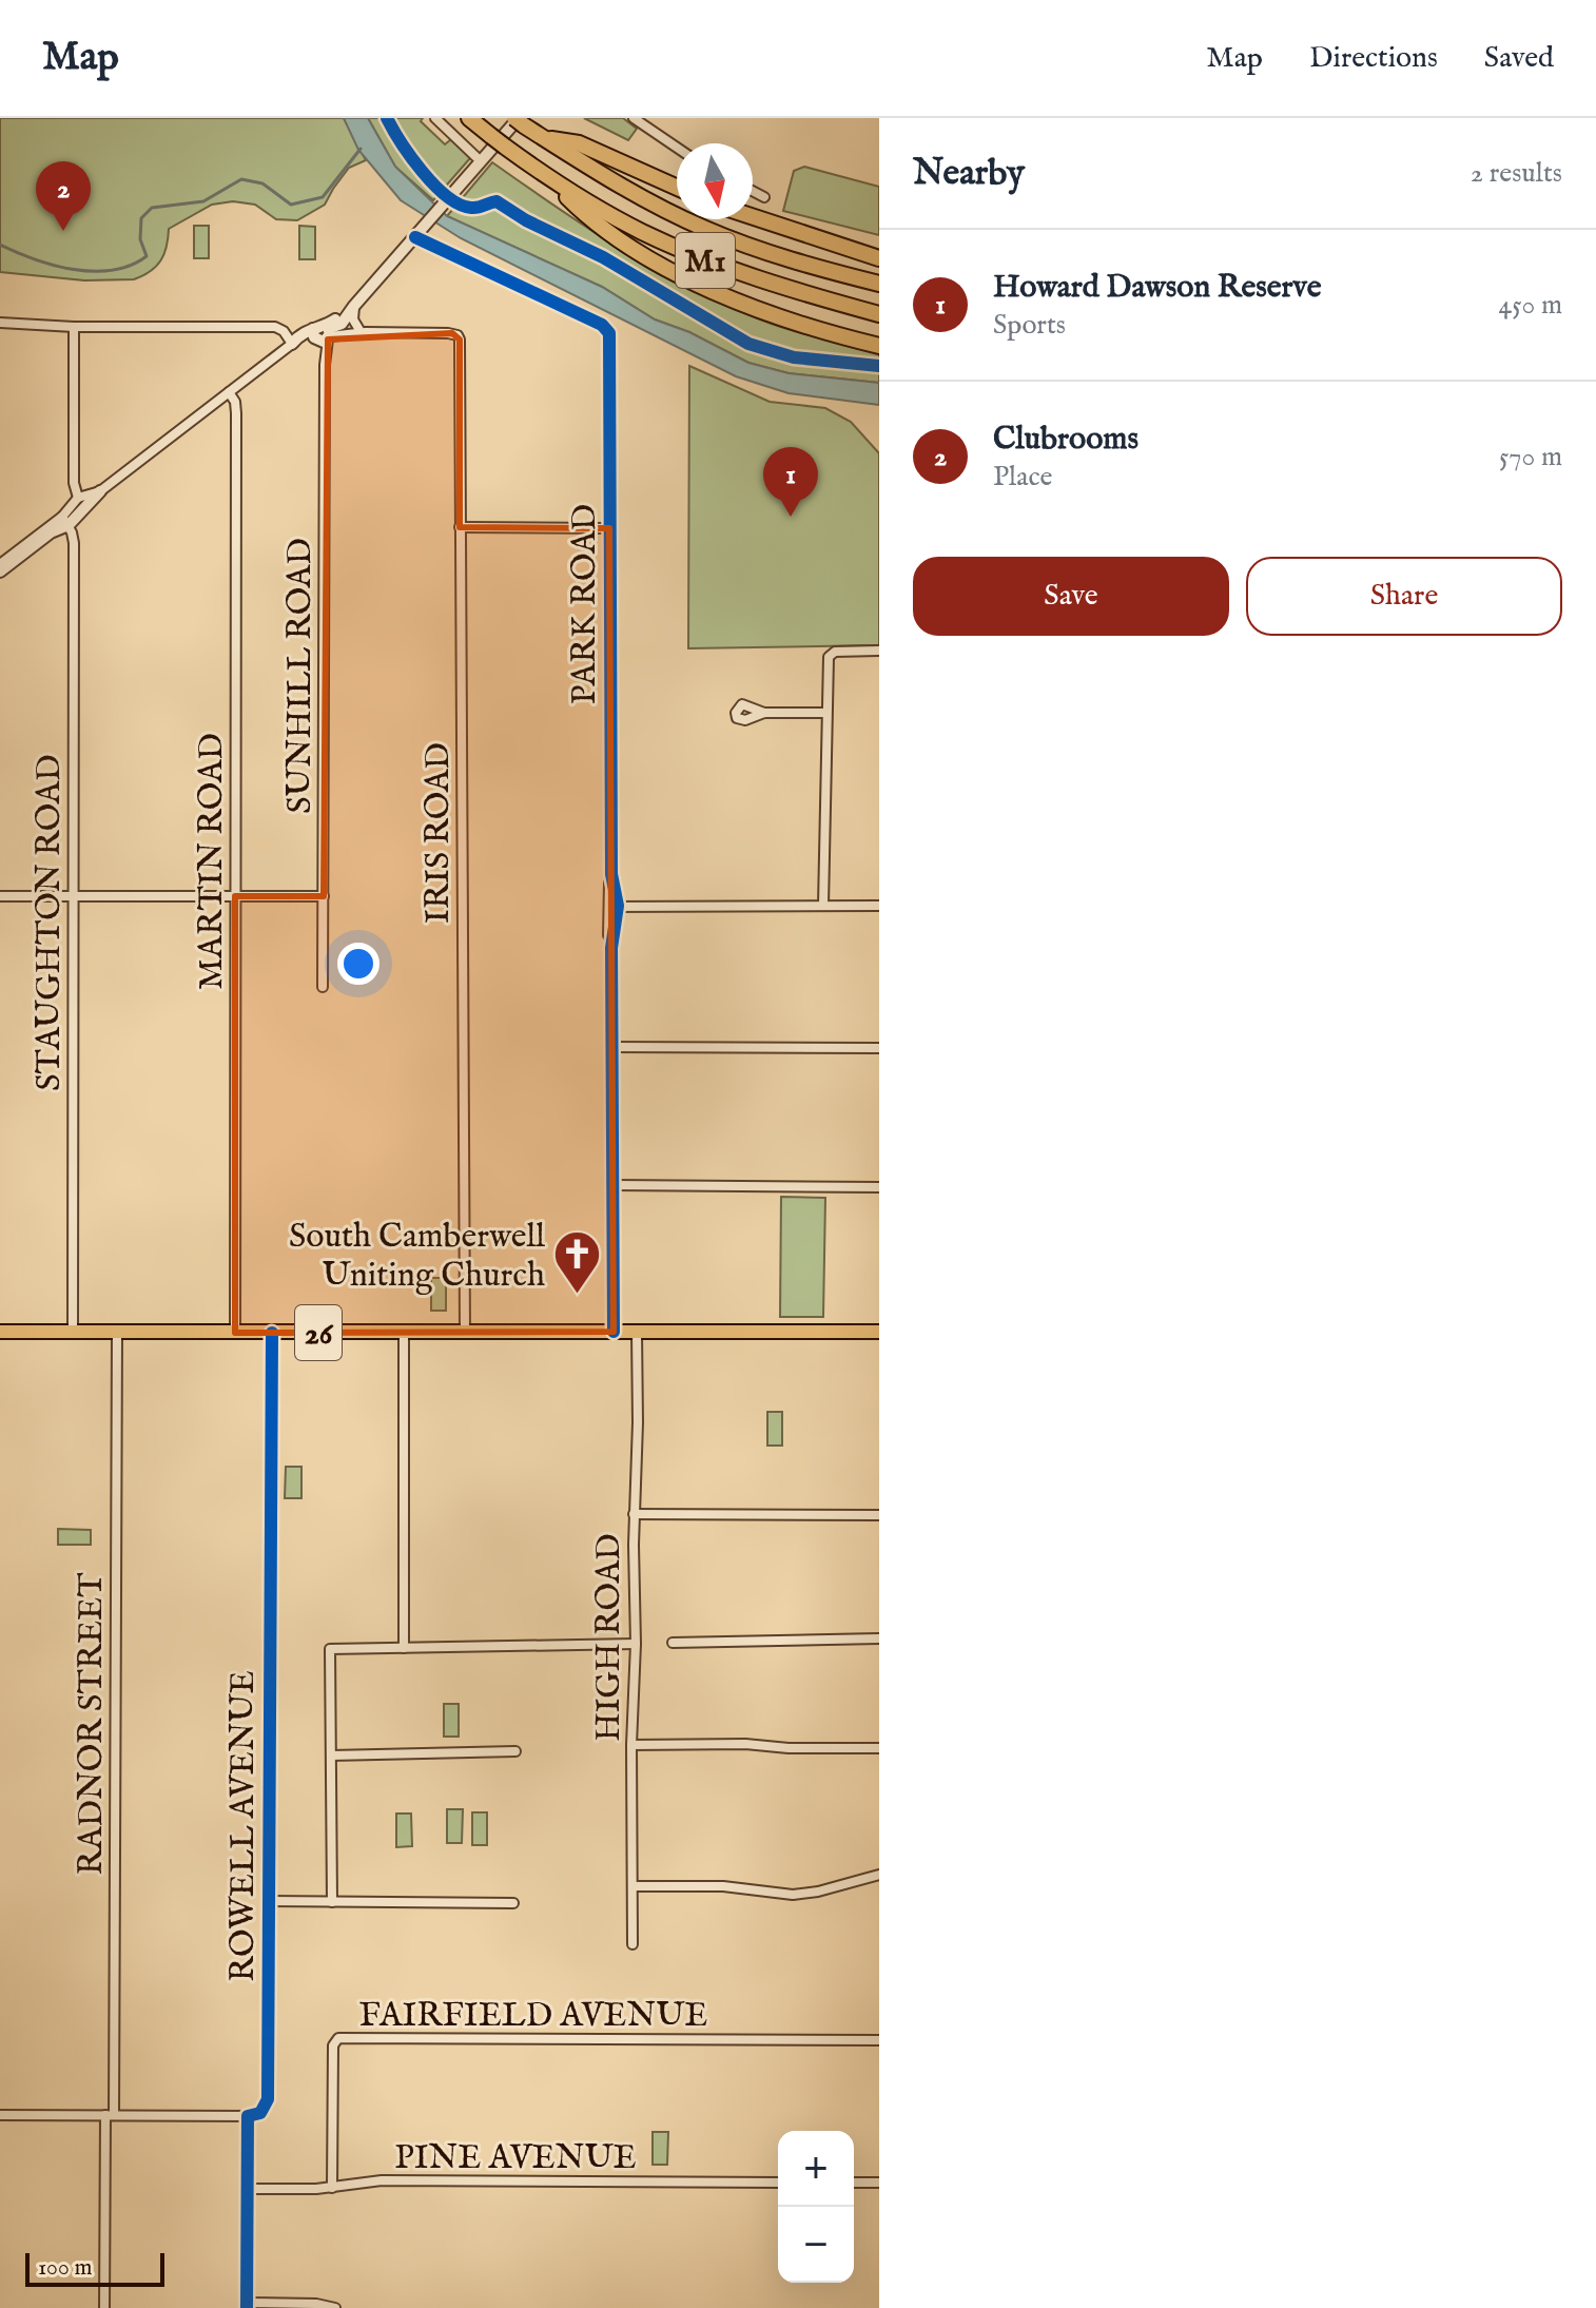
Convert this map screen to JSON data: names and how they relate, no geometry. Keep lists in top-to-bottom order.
{
  "streets": {
    "highway": ["M1", "26"],
    "street": [
      "PARK ROAD",
      "SUNHILL ROAD",
      "IRIS ROAD",
      "MARTIN ROAD",
      "STAUGHTON ROAD",
      "HIGH ROAD",
      "RADNOR STREET",
      "ROWELL AVENUE",
      "FAIRFIELD AVENUE",
      "PINE AVENUE"
    ]
  },
  "crossings": [
    ["PARK ROAD", "26"],
    ["IRIS ROAD", "26"],
    ["MARTIN ROAD", "26"],
    ["STAUGHTON ROAD", "26"],
    ["26", "HIGH ROAD"],
    ["26", "RADNOR STREET"],
    ["26", "ROWELL AVENUE"],
    ["FAIRFIELD AVENUE", "PINE AVENUE"]
  ],
  "places": {
    "church": ["South Camberwell Uniting Church"]
  },
  "scale_bar": "100 m",
  "north": "bottom",
  "page": {
    "header": "Map",
    "nav": ["Map", "Directions", "Saved"],
    "heading": ["Nearby", "2 results"],
    "pins": ["2", "1"],
    "list": [
      {
        "mark": "1",
        "name": "Howard Dawson Reserve",
        "note": "Sports",
        "value": "450 m"
      },
      {
        "mark": "2",
        "name": "Clubrooms",
        "note": "Place",
        "value": "570 m"
      }
    ],
    "buttons": ["Save", "Share"],
    "map_buttons": ["+", "−"],
    "scale": "100 m"
  }
}
